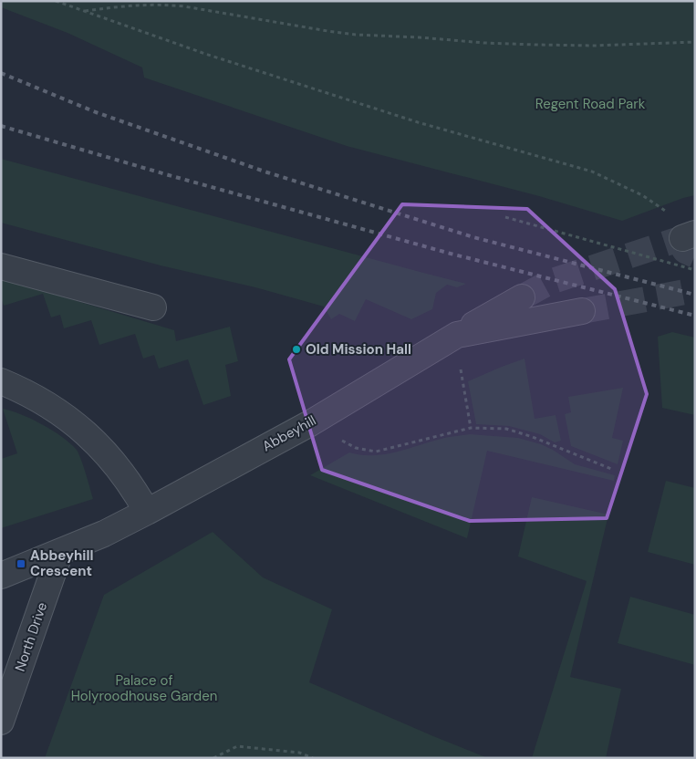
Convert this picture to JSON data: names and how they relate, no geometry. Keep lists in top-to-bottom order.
{
  "streets": {
    "street": ["Abbeyhill", "North Drive"]
  },
  "crossings": [
    ["Abbeyhill", "North Drive"]
  ],
  "parks": ["Regent Road Park", "Palace of Holyroodhouse Garden"],
  "places": {
    "other": ["Old Mission Hall"],
    "transit": ["Abbeyhill Crescent"]
  }
}
